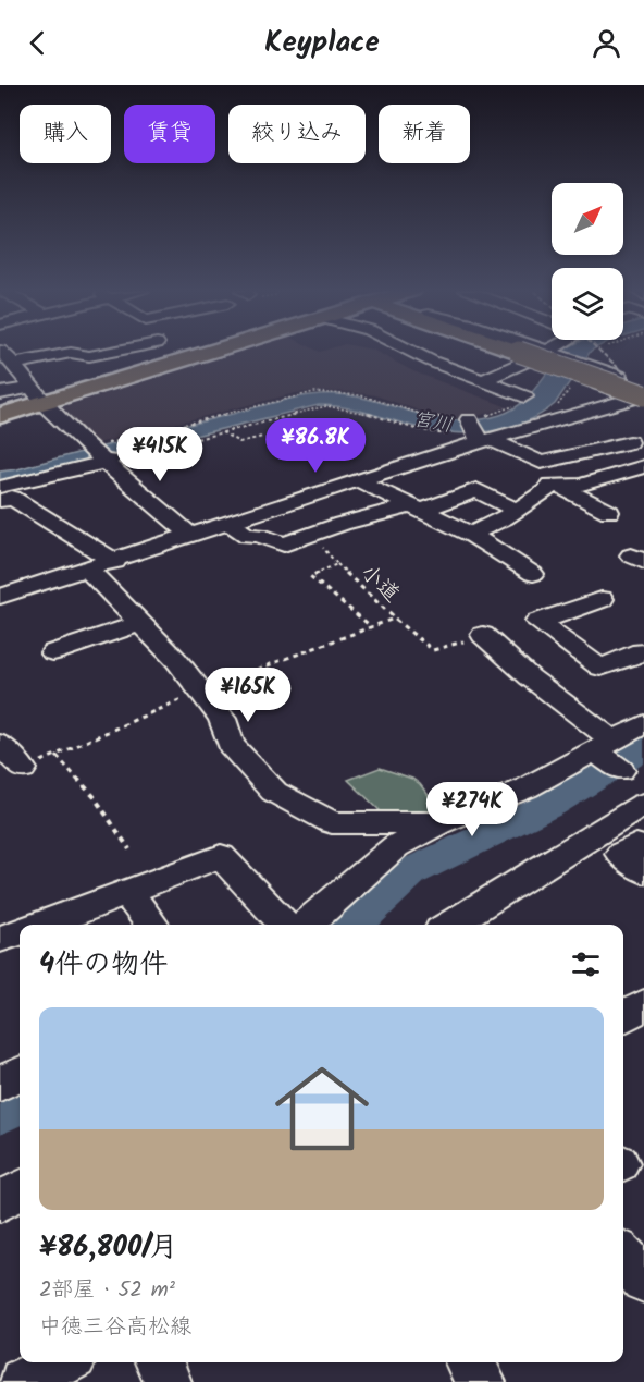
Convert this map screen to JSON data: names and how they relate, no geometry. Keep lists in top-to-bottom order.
{
  "streets": {
    "path": ["小道"]
  },
  "water": ["宮川"],
  "north": "top right",
  "page": {
    "header": "Keyplace",
    "chip": [
      "購入",
      "賃貸",
      "絞り込み",
      "新着"
    ],
    "price": [
      "¥86.8K",
      "¥415K",
      "¥165K",
      "¥274K"
    ],
    "heading": "4件の物件",
    "list": [
      {
        "name": "¥86,800/月",
        "note": "2部屋 · 52 m² · 中徳三谷高松線"
      }
    ]
  }
}
